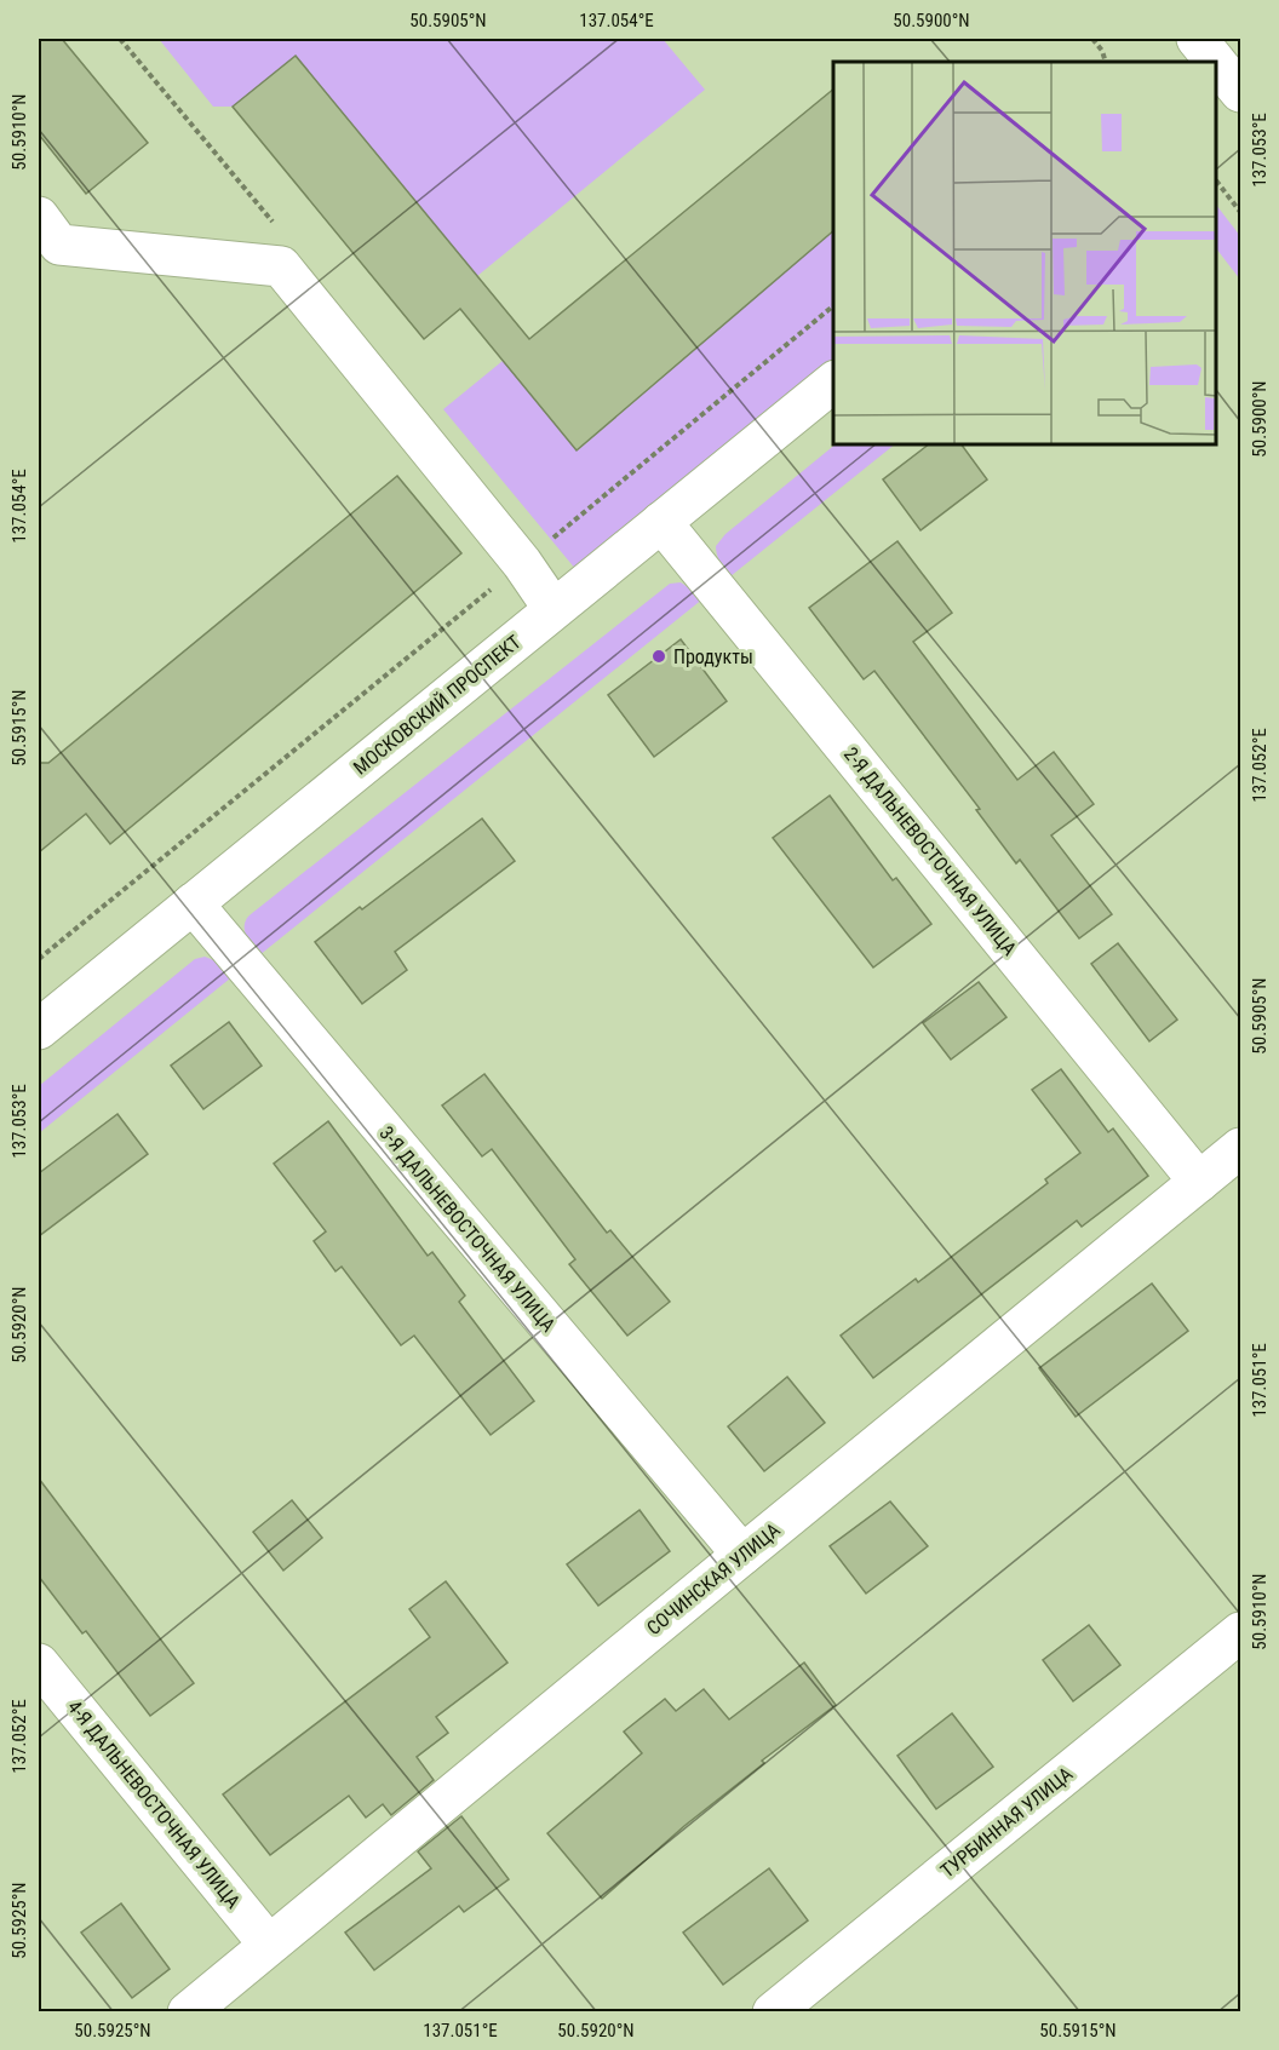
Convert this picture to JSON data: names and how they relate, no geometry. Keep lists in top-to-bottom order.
{
  "streets": {
    "street": [
      "МОСКОВСКИЙ ПРОСПЕКТ",
      "2-Я ДАЛЬНЕВОСТОЧНАЯ УЛИЦА",
      "3-Я ДАЛЬНЕВОСТОЧНАЯ УЛИЦА",
      "СОЧИНСКАЯ УЛИЦА",
      "4-Я ДАЛЬНЕВОСТОЧНАЯ УЛИЦА",
      "ТУРБИННАЯ УЛИЦА"
    ]
  },
  "crossings": [
    ["МОСКОВСКИЙ ПРОСПЕКТ", "2-Я ДАЛЬНЕВОСТОЧНАЯ УЛИЦА"],
    ["МОСКОВСКИЙ ПРОСПЕКТ", "3-Я ДАЛЬНЕВОСТОЧНАЯ УЛИЦА"],
    ["2-Я ДАЛЬНЕВОСТОЧНАЯ УЛИЦА", "СОЧИНСКАЯ УЛИЦА"],
    ["3-Я ДАЛЬНЕВОСТОЧНАЯ УЛИЦА", "СОЧИНСКАЯ УЛИЦА"],
    ["СОЧИНСКАЯ УЛИЦА", "4-Я ДАЛЬНЕВОСТОЧНАЯ УЛИЦА"]
  ],
  "places": ["Продукты"],
  "coordinates": [
    "50.5905°N",
    "137.054°E",
    "50.5900°N",
    "50.5910°N",
    "137.053°E",
    "50.5915°N",
    "137.052°E",
    "50.5920°N",
    "137.051°E",
    "50.5925°N"
  ]
}
